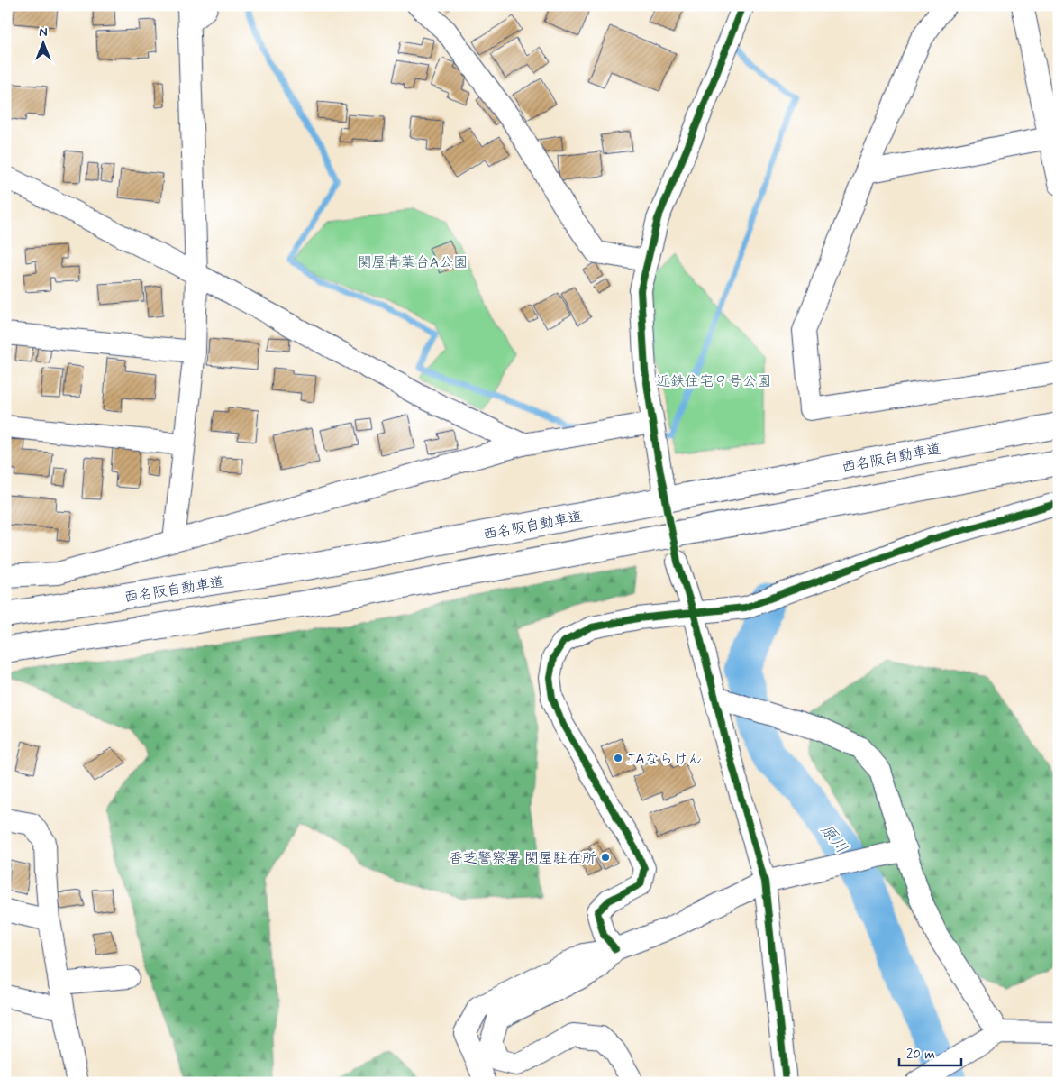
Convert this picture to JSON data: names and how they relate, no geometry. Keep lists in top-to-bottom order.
{
  "streets": {
    "highway": ["西名阪自動車道"]
  },
  "water": ["原川"],
  "parks": ["関屋青葉台A公園", "近鉄住宅９号公園"],
  "places": ["JAならけん", "香芝警察署 関屋駐在所"],
  "scale_bar": "20 m",
  "north": "top"
}
